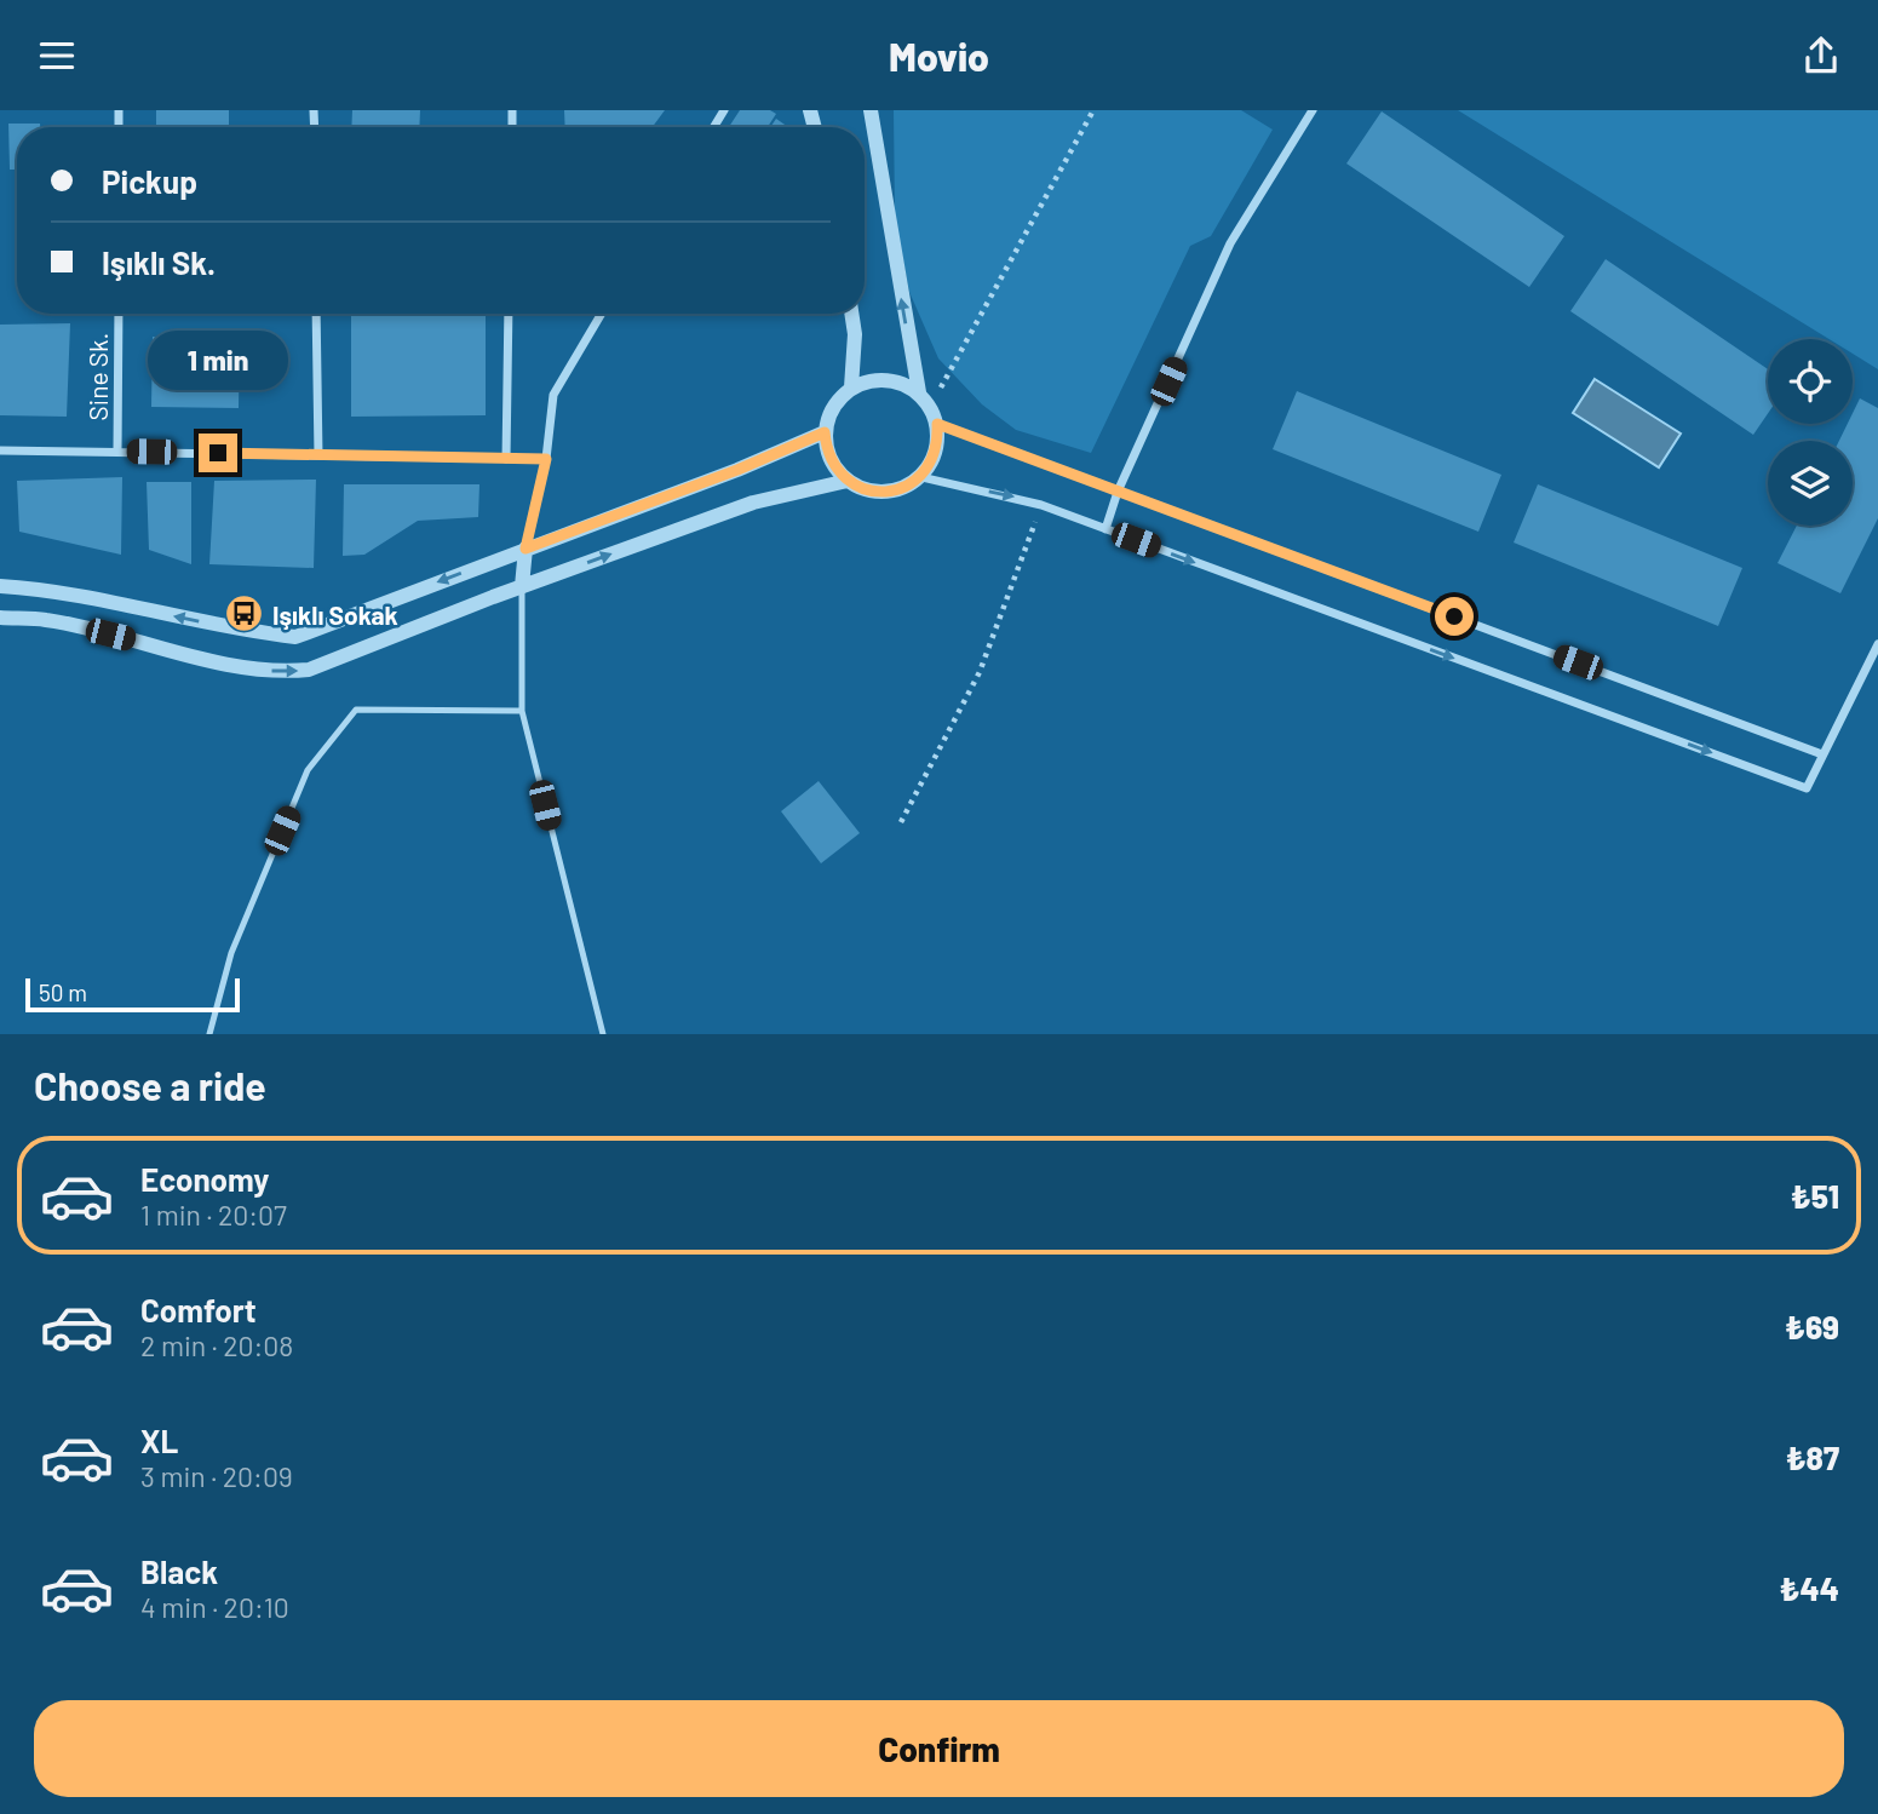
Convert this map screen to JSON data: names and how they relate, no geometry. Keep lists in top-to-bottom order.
{
  "streets": {
    "street": ["Sine Sk."]
  },
  "places": {
    "bus stop": ["Işıklı Sokak"]
  },
  "scale_bar": "50 m",
  "page": {
    "header": "Movio",
    "banner": ["Pickup", "Işıklı Sk."],
    "bubble": "1 min",
    "scale": "50 m",
    "heading": "Choose a ride",
    "list": [
      {
        "name": "Economy",
        "note": "1 min · 20:07",
        "value": "₺51"
      },
      {
        "name": "Comfort",
        "note": "2 min · 20:08",
        "value": "₺69"
      },
      {
        "name": "XL",
        "note": "3 min · 20:09",
        "value": "₺87"
      },
      {
        "name": "Black",
        "note": "4 min · 20:10",
        "value": "₺44"
      }
    ],
    "buttons": "Confirm"
  }
}
